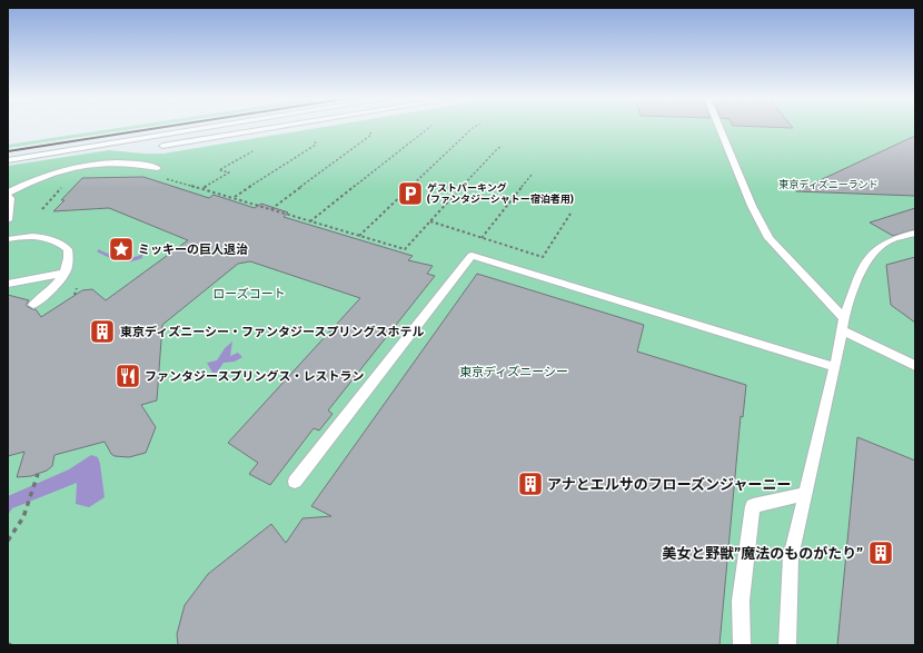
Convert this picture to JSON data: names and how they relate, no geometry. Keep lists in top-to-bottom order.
{
  "parks": ["東京ディズニーランド", "ローズコート", "東京ディズニーシー"],
  "places": {
    "parking": ["ゲストパーキング (ファンタジーシャトー宿泊者用)"],
    "place": ["ミッキーの巨人退治"],
    "building": ["東京ディズニーシー・ファンタジースプリングスホテル", "アナとエルサのフローズンジャーニー", "美女と野獣”魔法のものがたり”"],
    "restaurant": ["ファンタジースプリングス・レストラン"]
  }
}
